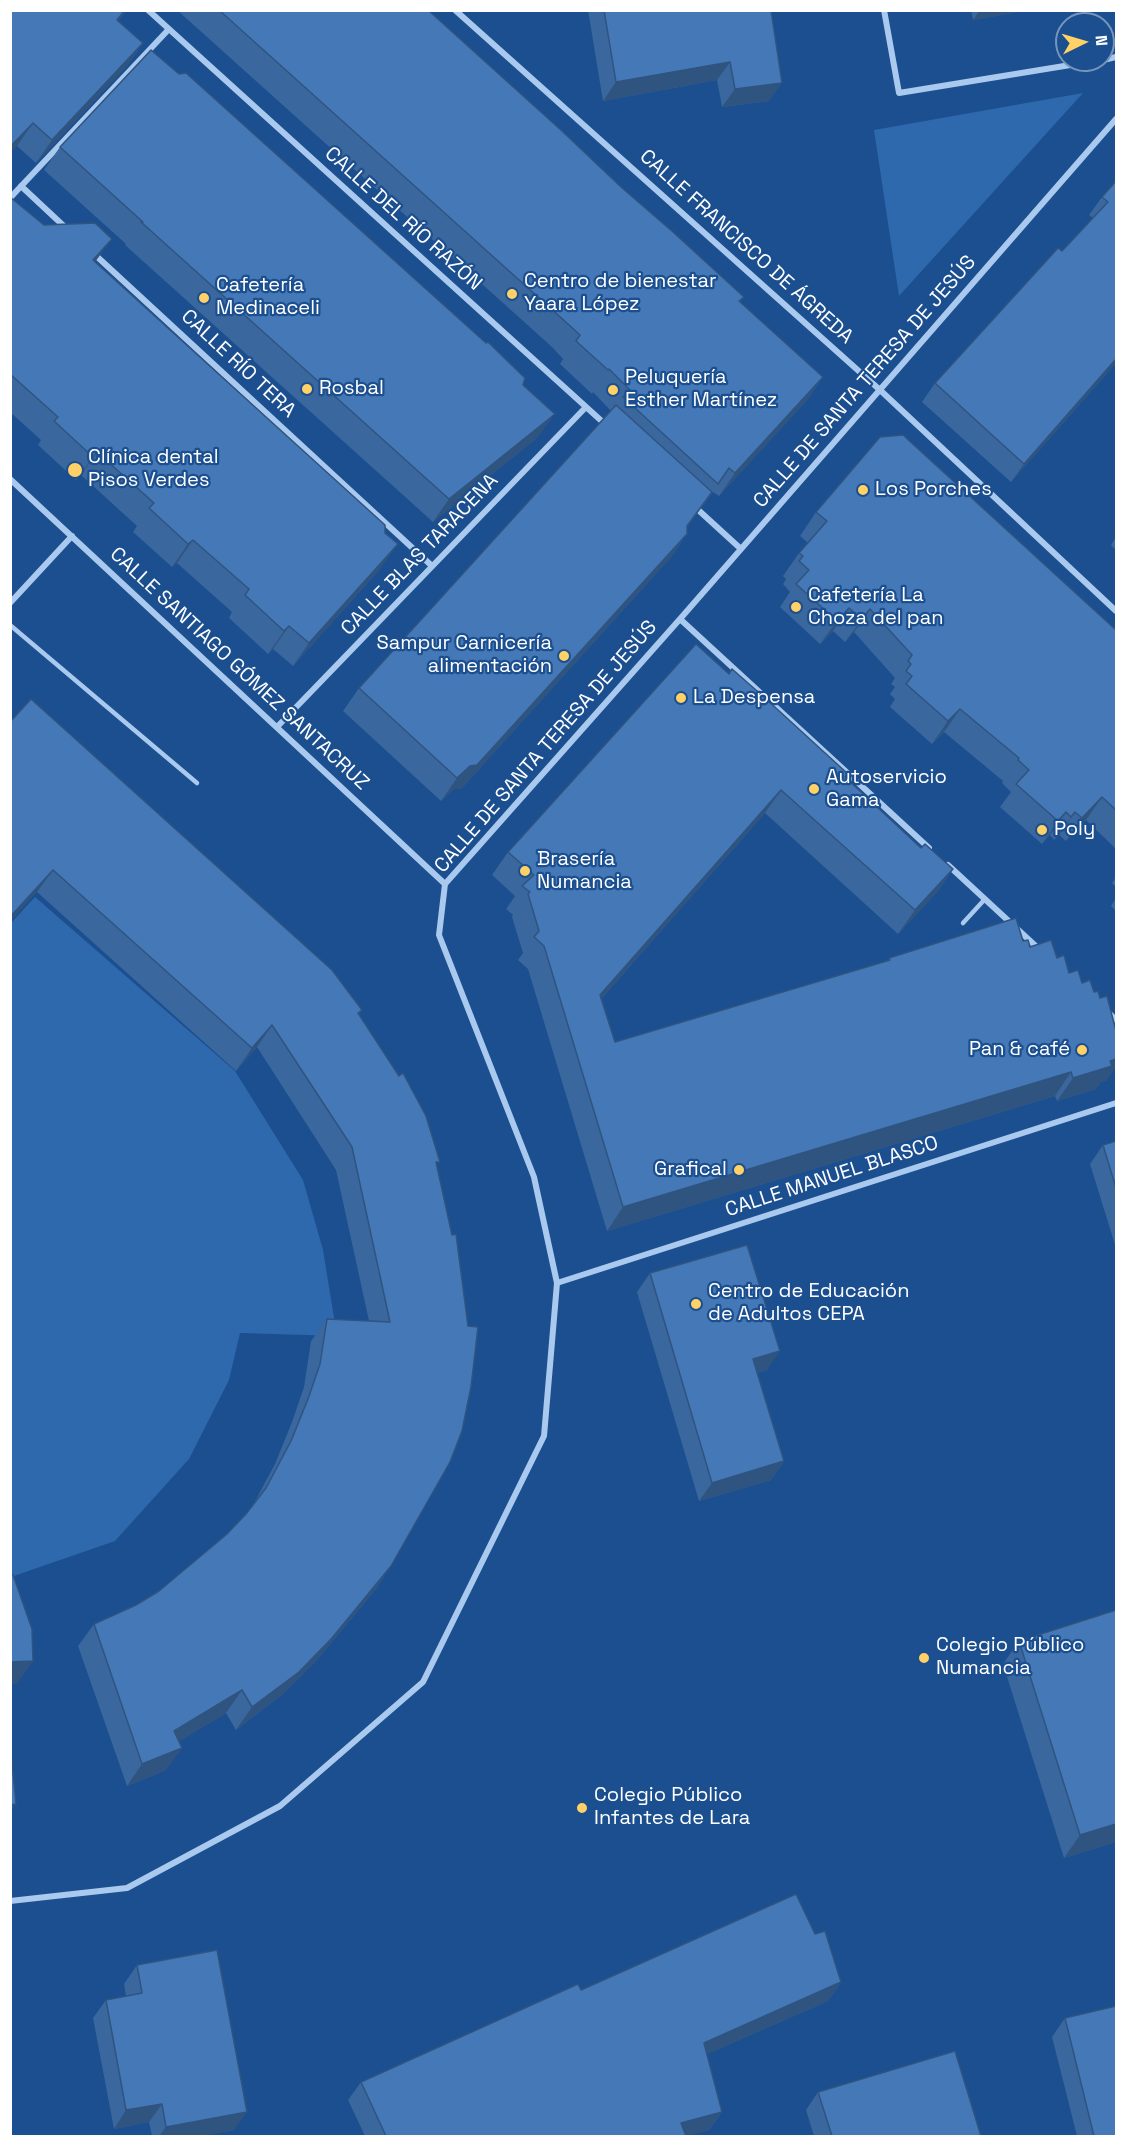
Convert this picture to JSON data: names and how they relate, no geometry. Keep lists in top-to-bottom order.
{
  "streets": {
    "street": [
      "CALLE DEL RÍO RAZÓN",
      "CALLE FRANCISCO DE ÁGREDA",
      "CALLE RÍO TERA",
      "CALLE DE SANTA TERESA DE JESÚS",
      "CALLE BLAS TARACENA",
      "CALLE SANTIAGO GÓMEZ SANTACRUZ",
      "CALLE MANUEL BLASCO"
    ]
  },
  "crossings": [
    ["CALLE DEL RÍO RAZÓN", "CALLE BLAS TARACENA"],
    ["CALLE FRANCISCO DE ÁGREDA", "CALLE DE SANTA TERESA DE JESÚS"],
    ["CALLE RÍO TERA", "CALLE BLAS TARACENA"],
    ["CALLE DE SANTA TERESA DE JESÚS", "CALLE SANTIAGO GÓMEZ SANTACRUZ"],
    ["CALLE DE SANTA TERESA DE JESÚS", "CALLE MANUEL BLASCO"],
    ["CALLE BLAS TARACENA", "CALLE SANTIAGO GÓMEZ SANTACRUZ"]
  ],
  "places": [
    "Centro de bienestar Yaara López",
    "Cafetería Medinaceli",
    "Rosbal",
    "Peluquería Esther Martínez",
    "Clínica dental Pisos Verdes",
    "Los Porches",
    "Cafetería La Choza del pan",
    "Sampur Carnicería alimentación",
    "La Despensa",
    "Autoservicio Gama",
    "Poly",
    "Brasería Numancia",
    "Pan & café",
    "Grafical",
    "Centro de Educación de Adultos CEPA",
    "Colegio Público Numancia",
    "Colegio Público Infantes de Lara"
  ],
  "north": "right"
}
